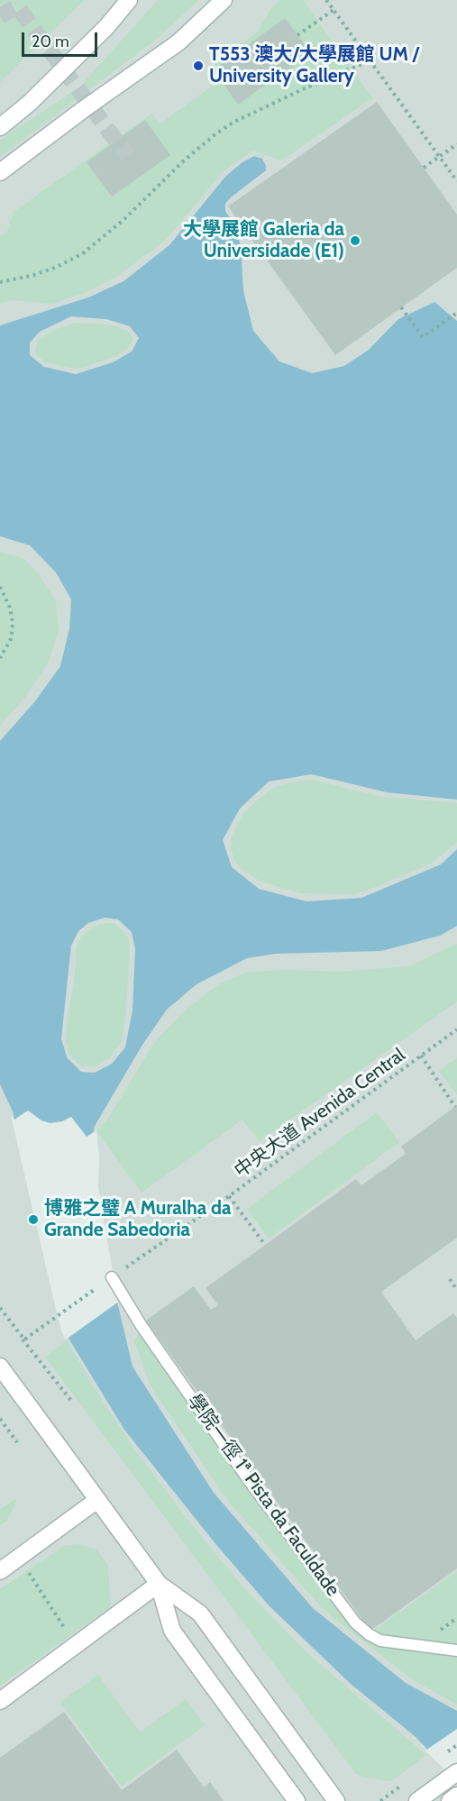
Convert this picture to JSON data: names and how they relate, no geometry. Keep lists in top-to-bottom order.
{
  "streets": {
    "lane": ["學院一徑 1ª Pista da Faculdade"],
    "path": ["中央大道 Avenida Central"]
  },
  "places": ["T553 澳大/大學展館 UM / University Gallery", "大學展館 Galeria da Universidade (E1)", "博雅之璧 A Muralha da Grande Sabedoria"],
  "scale_bar": "20 m"
}
